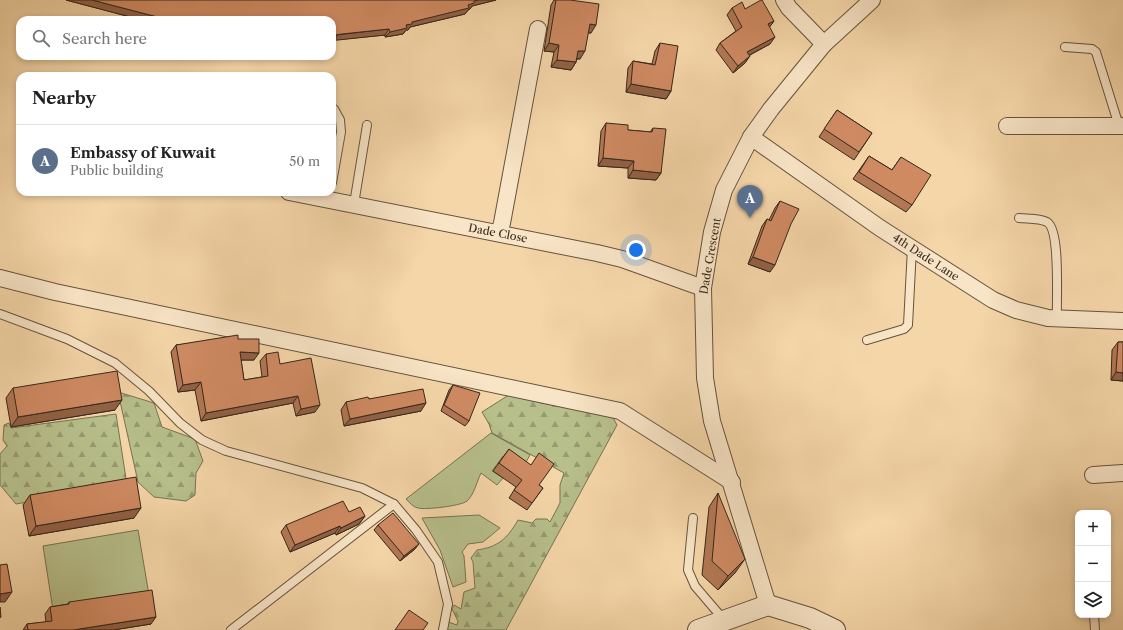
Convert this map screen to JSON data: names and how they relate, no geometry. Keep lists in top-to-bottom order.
{
  "streets": {
    "street": ["Dade Close", "Dade Crescent", "4th Dade Lane"]
  },
  "crossings": [
    ["Dade Close", "Dade Crescent"],
    ["Dade Crescent", "4th Dade Lane"]
  ],
  "page": {
    "search": "Search here",
    "heading": "Nearby",
    "list": [
      {
        "mark": "A",
        "name": "Embassy of Kuwait",
        "note": "Public building",
        "value": "50 m"
      }
    ],
    "pins": "A",
    "map_buttons": ["+", "−"]
  }
}
